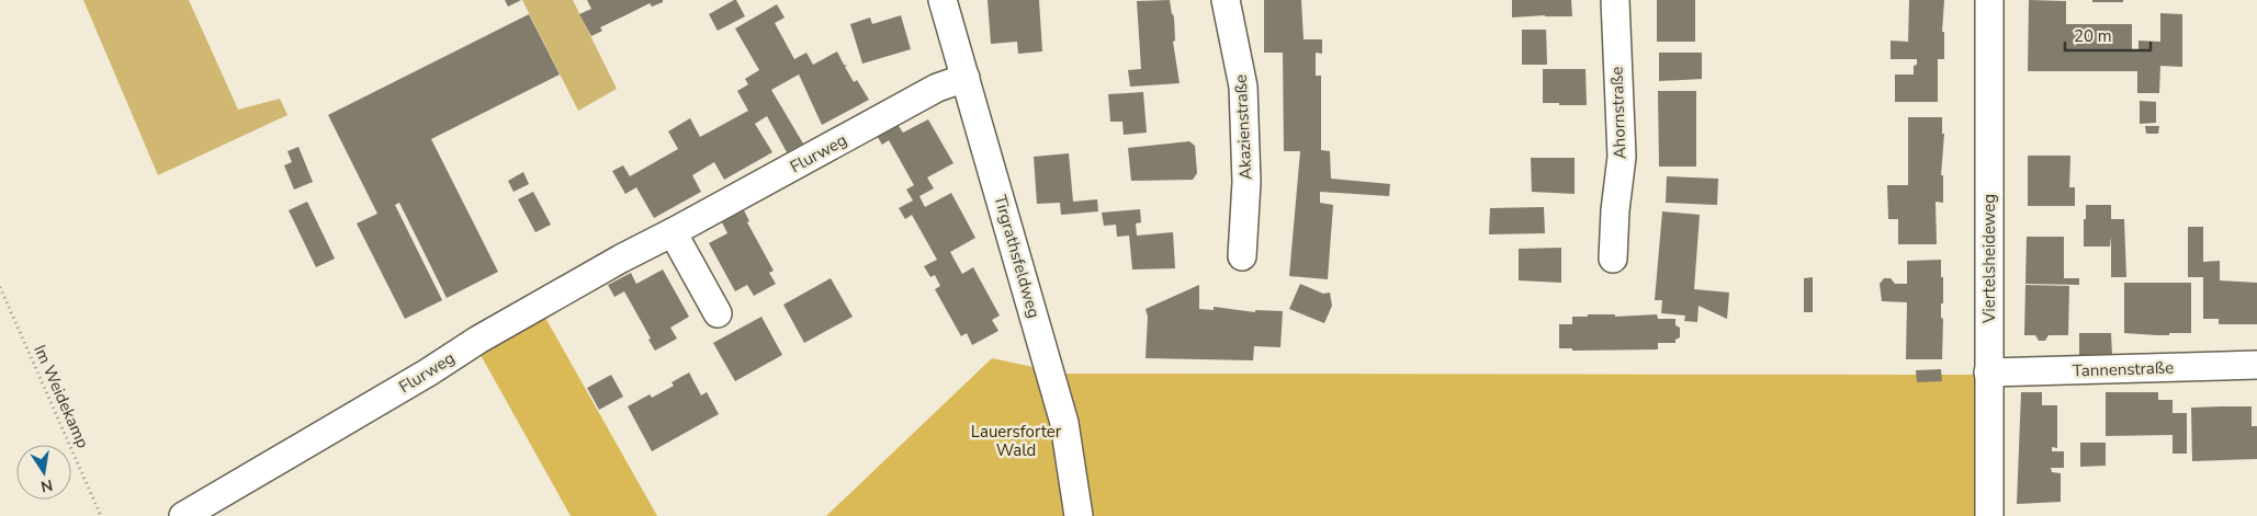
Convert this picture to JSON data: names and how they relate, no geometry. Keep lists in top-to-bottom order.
{
  "streets": {
    "street": [
      "Ahornstraße",
      "Akazienstraße",
      "Flurweg",
      "Tirgrathsfeldweg",
      "Viertelsheideweg",
      "Tannenstraße"
    ],
    "path": ["Im Weidekamp"]
  },
  "crossings": [
    ["Flurweg", "Tirgrathsfeldweg"],
    ["Viertelsheideweg", "Tannenstraße"]
  ],
  "parks": ["Lauersforter Wald"],
  "scale_bar": "20 m",
  "north": "bottom"
}
